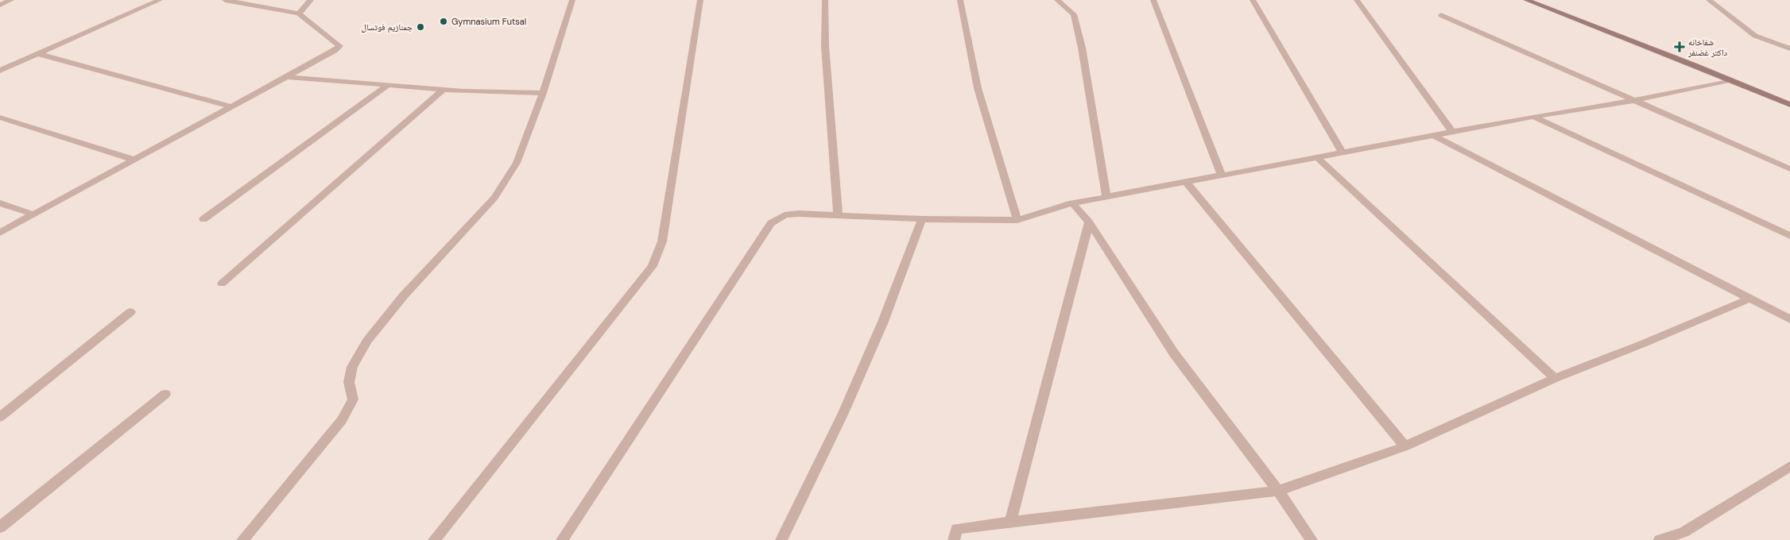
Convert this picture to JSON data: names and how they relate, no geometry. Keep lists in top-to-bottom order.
{
  "places": {
    "other": ["Gymnasium Futsal", "جمنازیم فوتسال"],
    "health": ["شفاخانه داکتر غضنفر"]
  }
}
